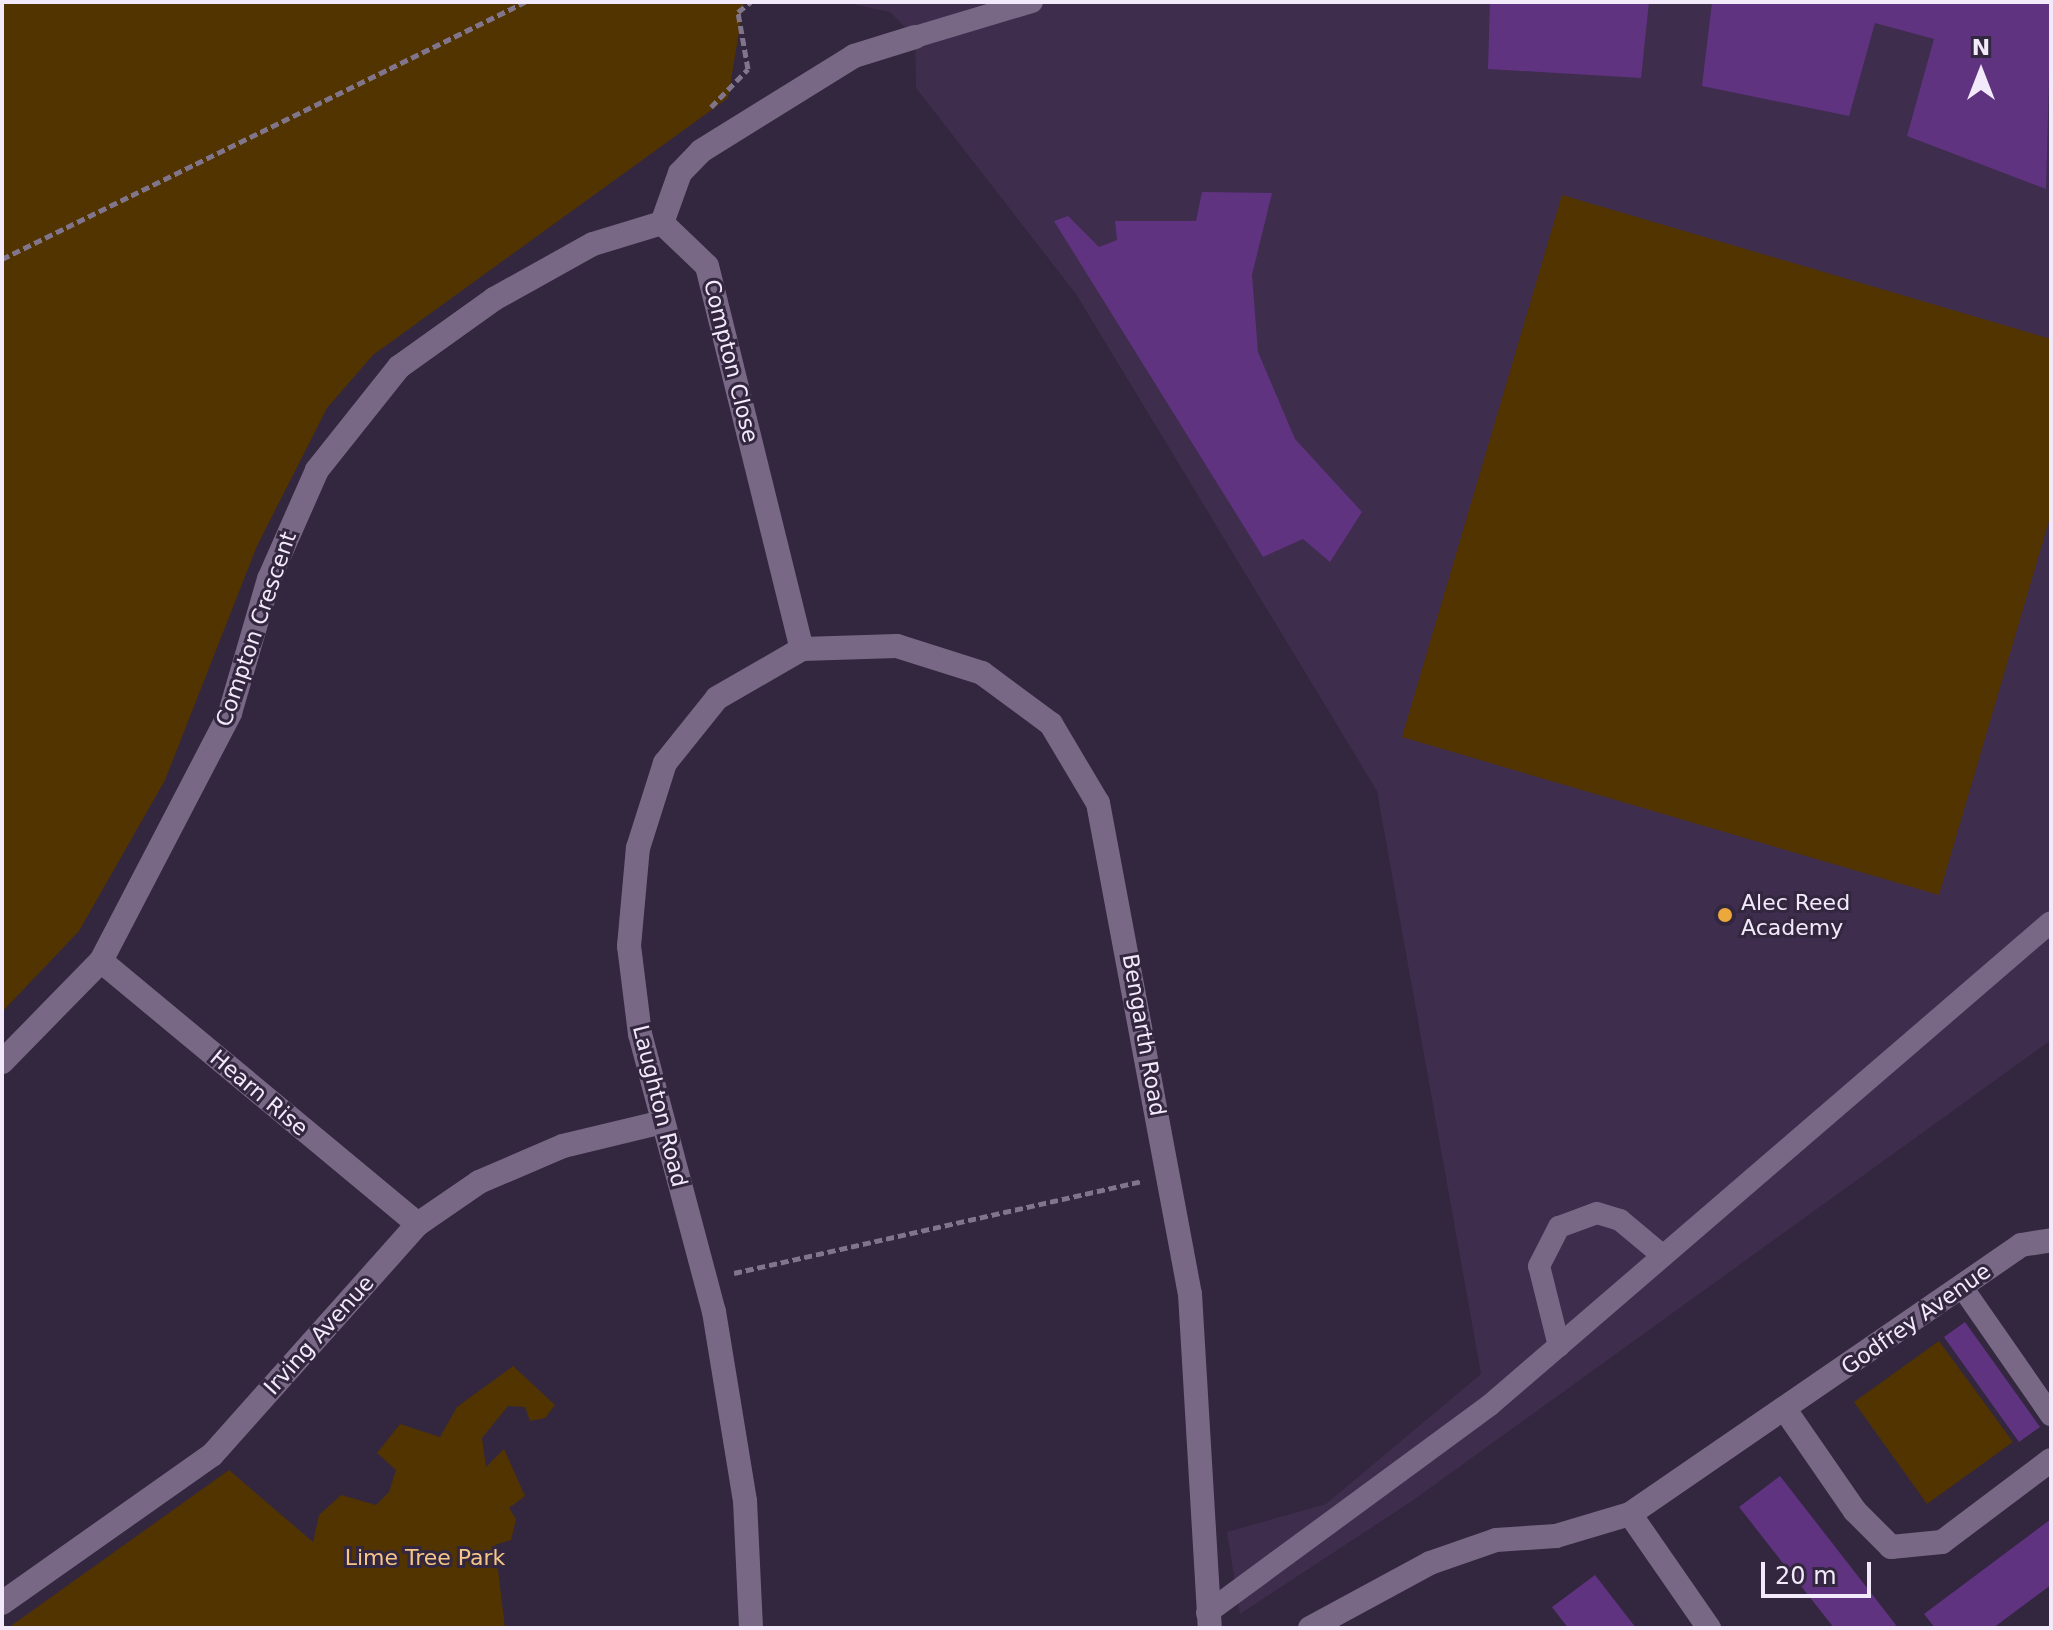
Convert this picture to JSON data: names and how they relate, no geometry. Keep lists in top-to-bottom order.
{
  "streets": {
    "street": [
      "Compton Close",
      "Compton Crescent",
      "Bengarth Road",
      "Hearn Rise",
      "Laughton Road",
      "Godfrey Avenue",
      "Irving Avenue"
    ]
  },
  "crossings": [
    ["Compton Close", "Compton Crescent"],
    ["Compton Close", "Bengarth Road"],
    ["Compton Close", "Laughton Road"],
    ["Compton Crescent", "Hearn Rise"],
    ["Bengarth Road", "Laughton Road"],
    ["Hearn Rise", "Irving Avenue"],
    ["Laughton Road", "Irving Avenue"]
  ],
  "parks": ["Lime Tree Park"],
  "places": ["Alec Reed Academy"],
  "scale_bar": "20 m",
  "north": "top"
}
